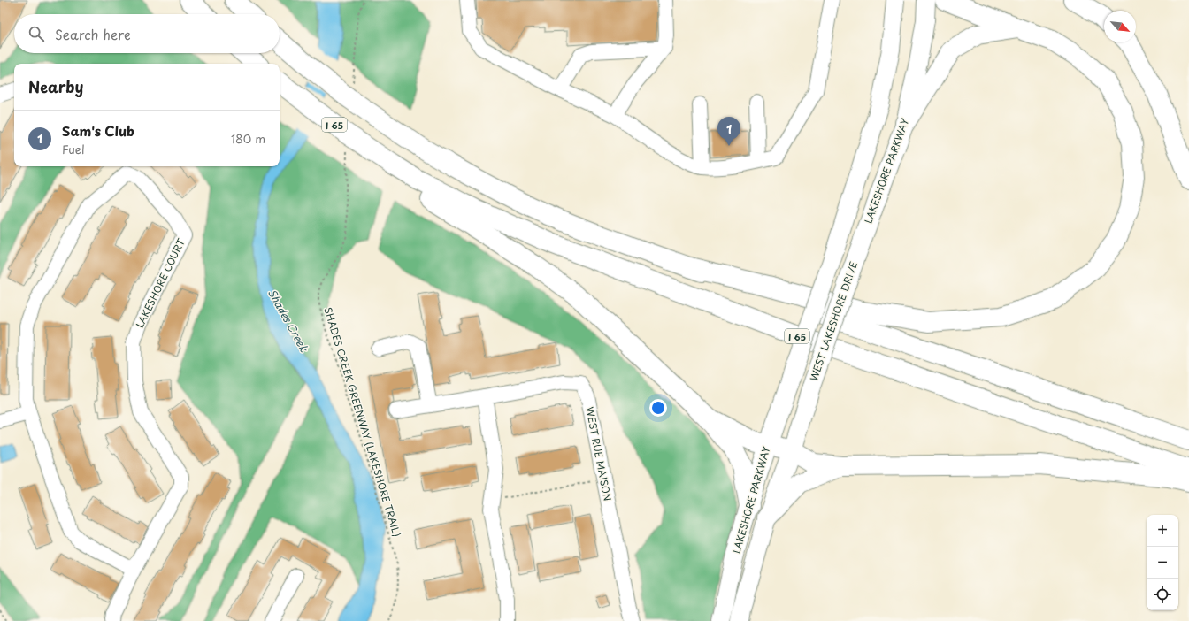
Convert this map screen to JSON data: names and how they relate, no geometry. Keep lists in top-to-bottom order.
{
  "streets": {
    "highway": ["I 65"],
    "main road": ["LAKESHORE PARKWAY", "WEST LAKESHORE DRIVE"],
    "street": ["LAKESHORE COURT", "WEST RUE MAISON"],
    "path": ["SHADES CREEK GREENWAY (LAKESHORE TRAIL)"]
  },
  "crossings": [
    ["LAKESHORE PARKWAY", "WEST LAKESHORE DRIVE"]
  ],
  "water": ["Shades Creek"],
  "north": "bottom right",
  "page": {
    "search": "Search here",
    "heading": "Nearby",
    "list": [
      {
        "mark": "1",
        "name": "Sam's Club",
        "note": "Fuel",
        "value": "180 m"
      }
    ],
    "pins": "1",
    "map_buttons": ["+", "−"]
  }
}
